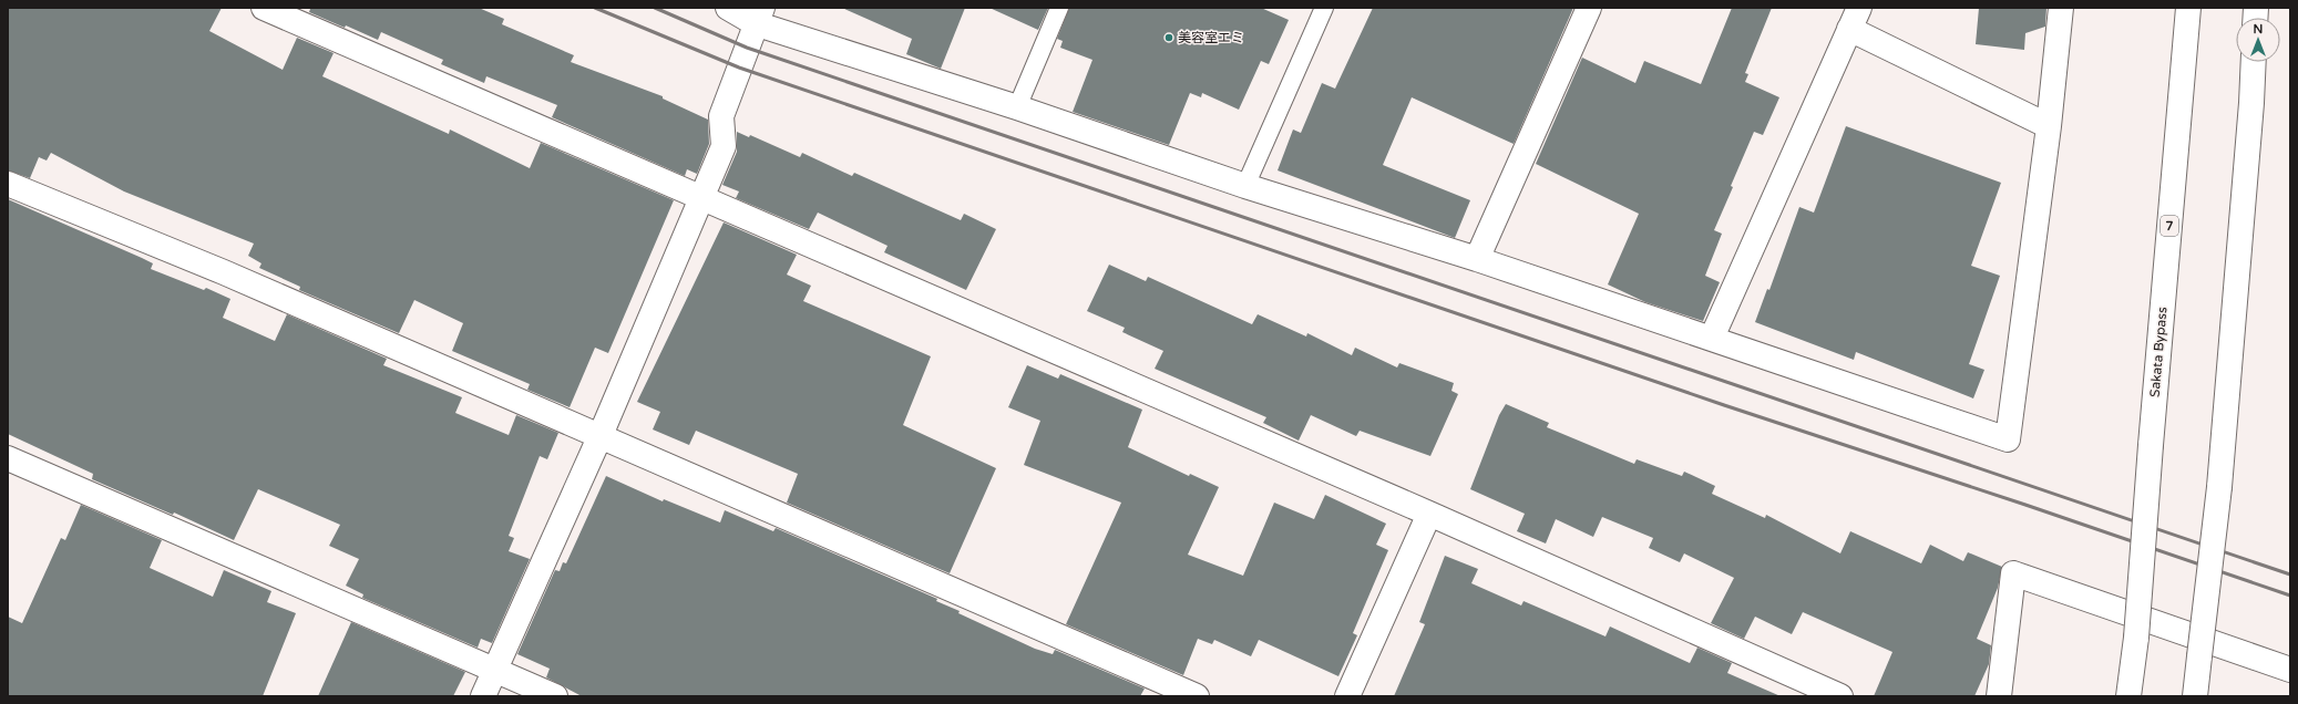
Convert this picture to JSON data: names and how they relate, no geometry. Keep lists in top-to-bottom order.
{
  "streets": {
    "main road": ["7", "Sakata Bypass"]
  },
  "places": ["美容室エミ"],
  "north": "top"
}
